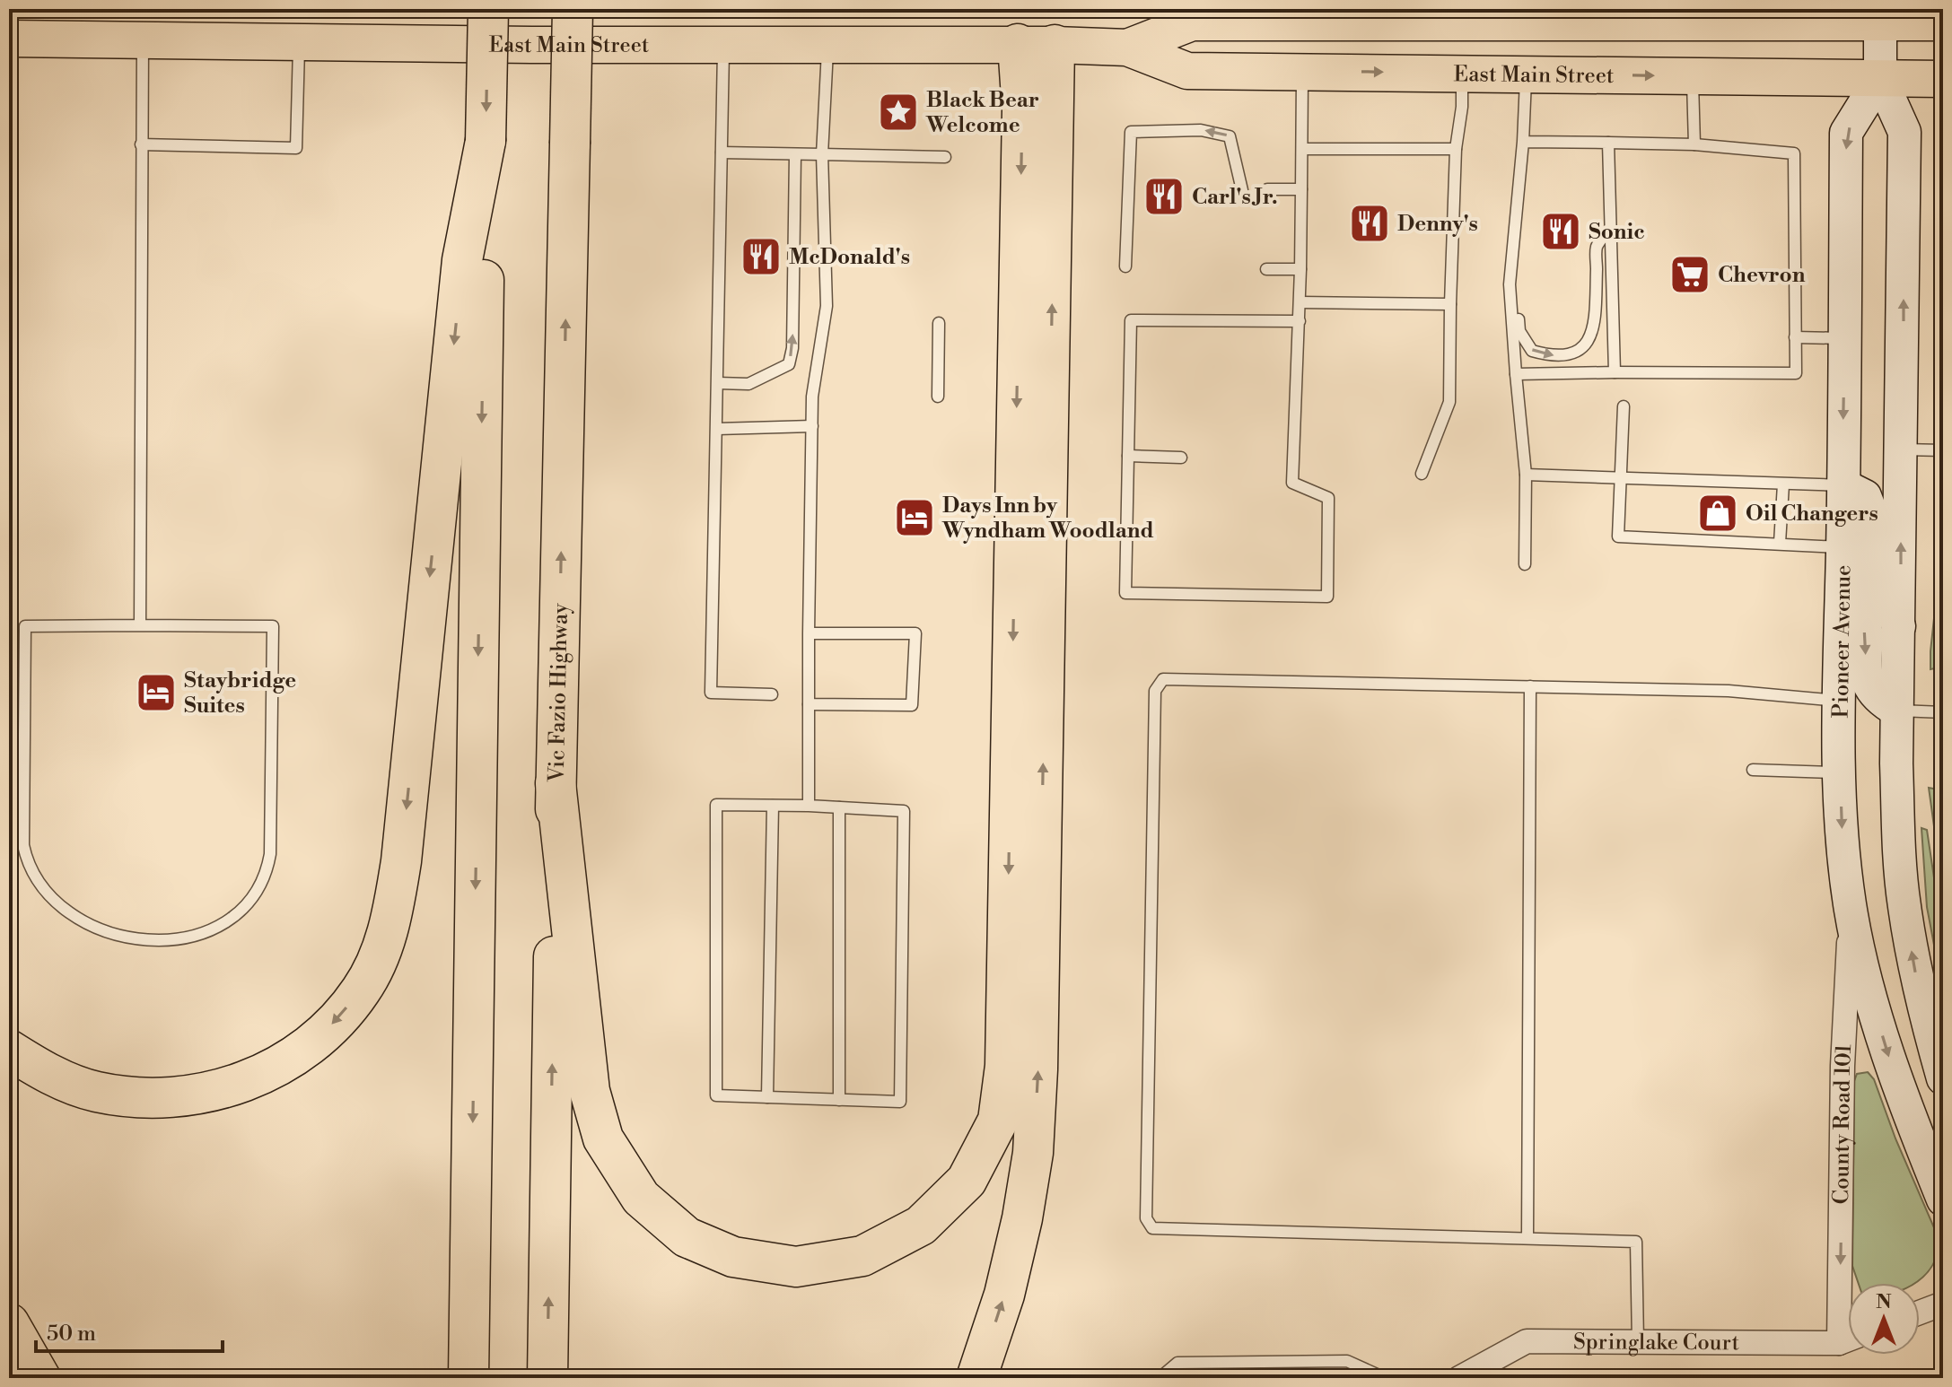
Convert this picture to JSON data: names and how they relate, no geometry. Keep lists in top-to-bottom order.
{
  "streets": {
    "highway": ["Vic Fazio Highway"],
    "main road": ["East Main Street", "Pioneer Avenue"],
    "street": ["County Road 101", "Springlake Court"]
  },
  "crossings": [
    ["East Main Street", "Pioneer Avenue"],
    ["Pioneer Avenue", "County Road 101"],
    ["County Road 101", "Springlake Court"]
  ],
  "one_way": ["County Road 101"],
  "places": {
    "place": ["Black Bear Welcome"],
    "restaurant": [
      "Carl's Jr.",
      "Denny's",
      "Sonic",
      "McDonald's"
    ],
    "supermarket": ["Chevron"],
    "shop": ["Oil Changers"],
    "hotel": ["Days Inn by Wyndham Woodland", "Staybridge Suites"]
  },
  "scale_bar": "50 m",
  "north": "top"
}
